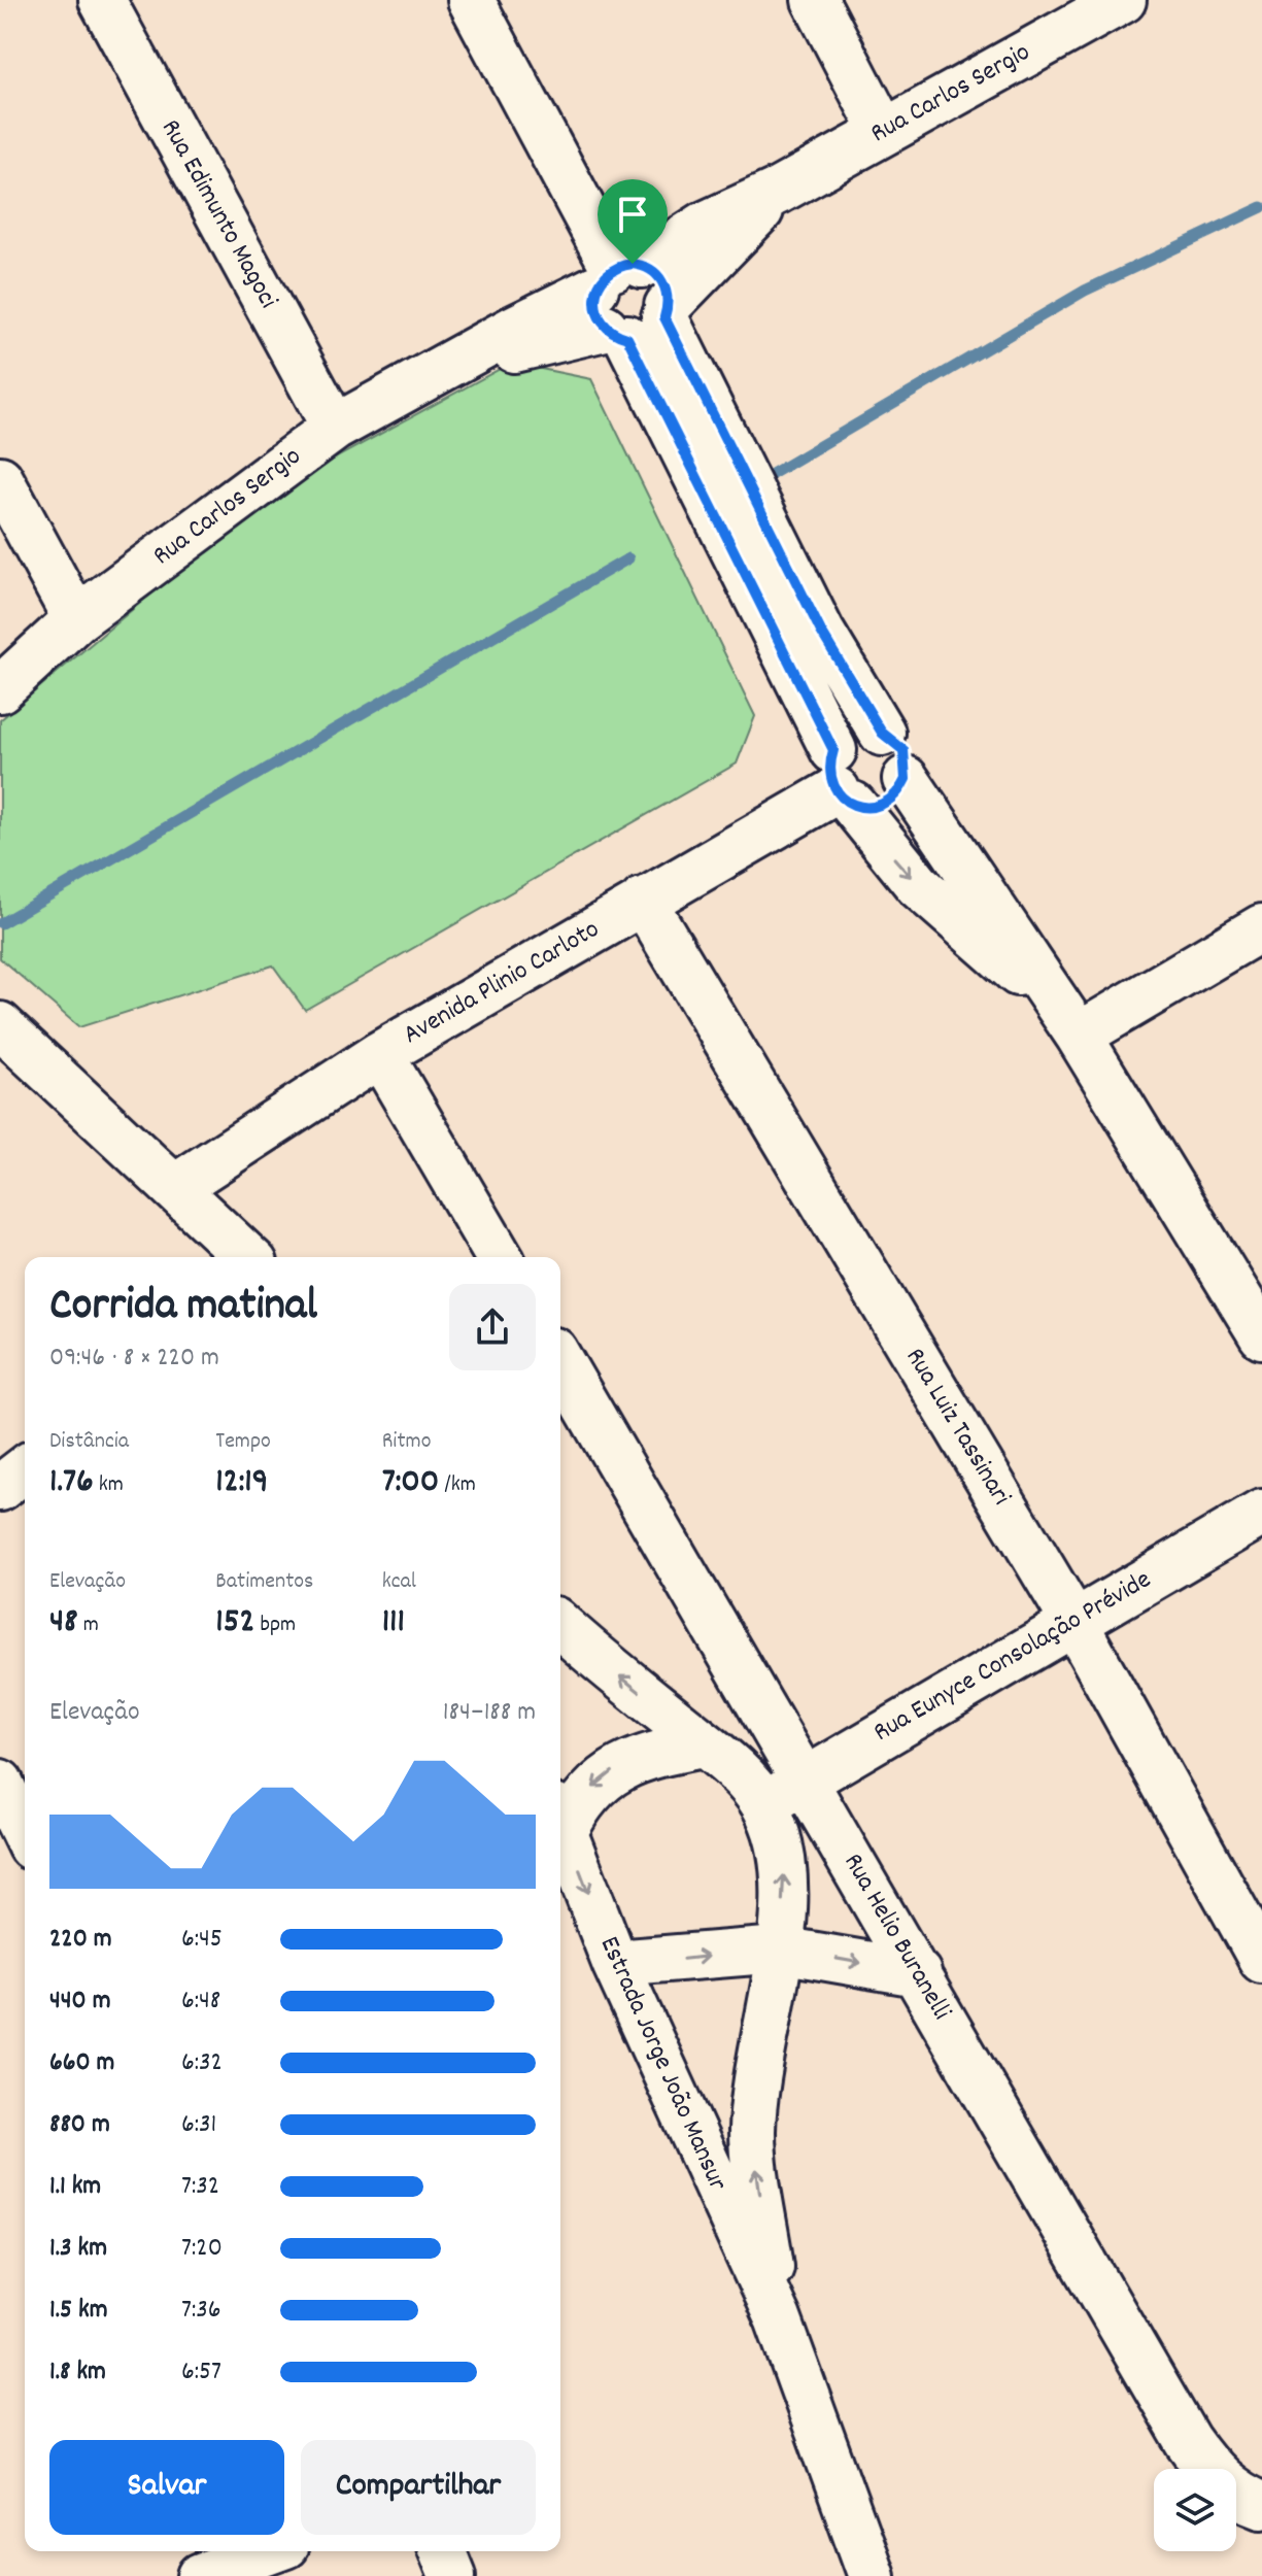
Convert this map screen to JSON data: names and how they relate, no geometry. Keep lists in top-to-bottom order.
{
  "streets": {
    "street": [
      "Rua Carlos Sergio",
      "Rua Edimunto Magoci",
      "Avenida Plinio Carloto",
      "Rua Luiz Tassinari",
      "Rua Eunyce Consolação Prévide",
      "Rua Helio Buranelli",
      "Estrada Jorge João Mansur"
    ]
  },
  "crossings": [
    ["Rua Carlos Sergio", "Rua Edimunto Magoci"],
    ["Avenida Plinio Carloto", "Rua Luiz Tassinari"],
    ["Rua Luiz Tassinari", "Rua Eunyce Consolação Prévide"],
    ["Rua Eunyce Consolação Prévide", "Rua Helio Buranelli"],
    ["Rua Eunyce Consolação Prévide", "Estrada Jorge João Mansur"]
  ],
  "page": {
    "heading": ["Corrida matinal", "09:46 · 8 × 220 m"],
    "stats": [
      ["Distância", "1.76 km"],
      ["Tempo", "12:19"],
      ["Ritmo", "7:00 /km"],
      ["Elevação", "48 m"],
      ["Batimentos", "152 bpm"],
      ["kcal", "111"]
    ],
    "chart": ["Elevação", "184–188 m"],
    "list": [
      {
        "name": "220 m",
        "note": "6:45"
      },
      {
        "name": "440 m",
        "note": "6:48"
      },
      {
        "name": "660 m",
        "note": "6:32"
      },
      {
        "name": "880 m",
        "note": "6:31"
      },
      {
        "name": "1.1 km",
        "note": "7:32"
      },
      {
        "name": "1.3 km",
        "note": "7:20"
      },
      {
        "name": "1.5 km",
        "note": "7:36"
      },
      {
        "name": "1.8 km",
        "note": "6:57"
      }
    ],
    "buttons": ["Salvar", "Compartilhar"]
  }
}
